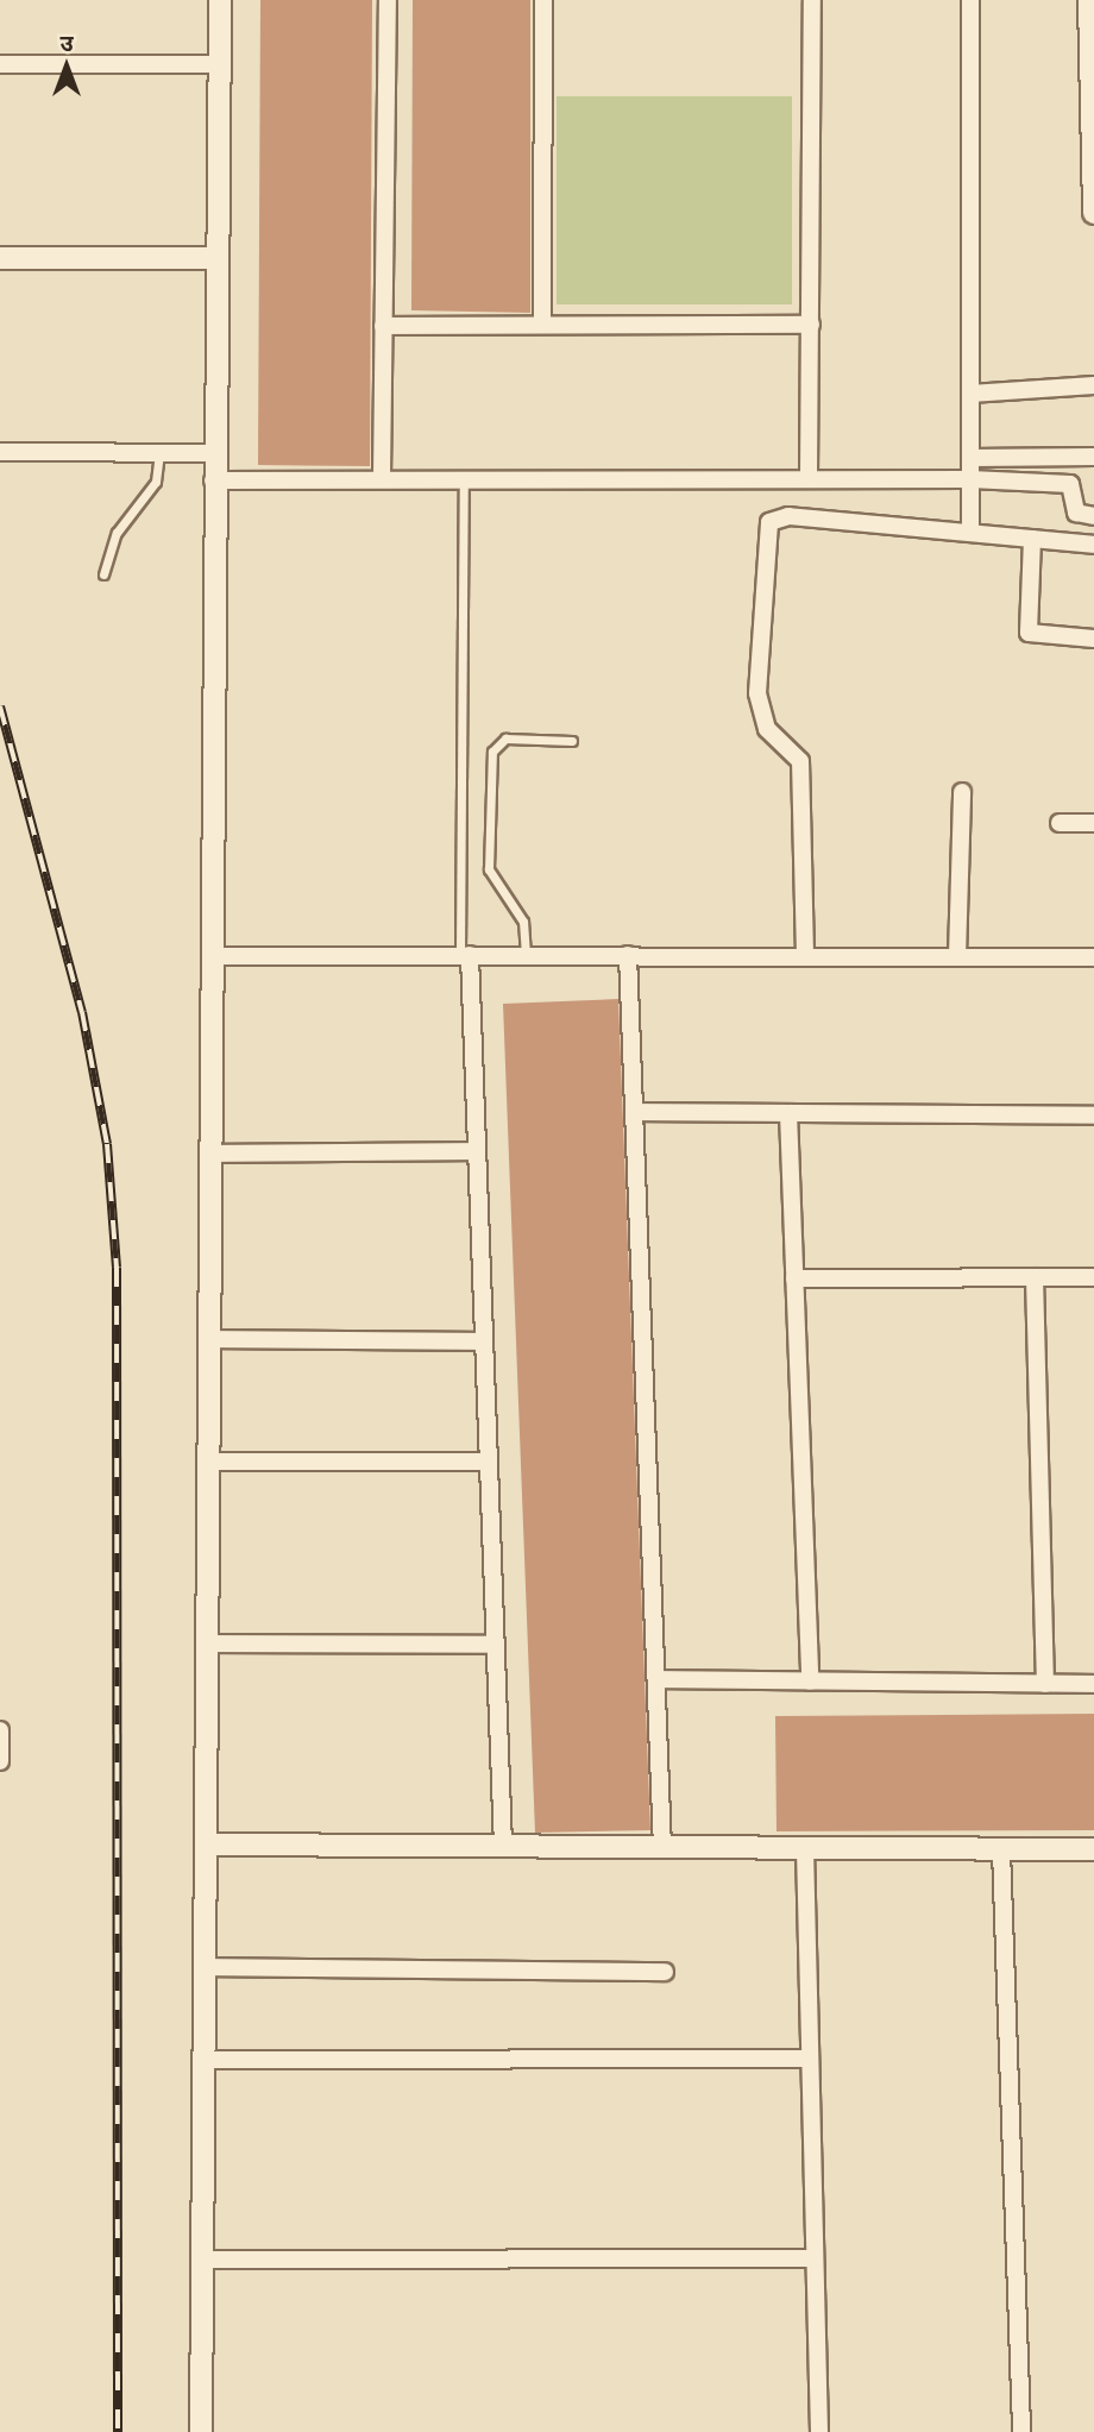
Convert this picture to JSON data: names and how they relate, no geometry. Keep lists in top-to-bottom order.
{
  "north": "top"
}
